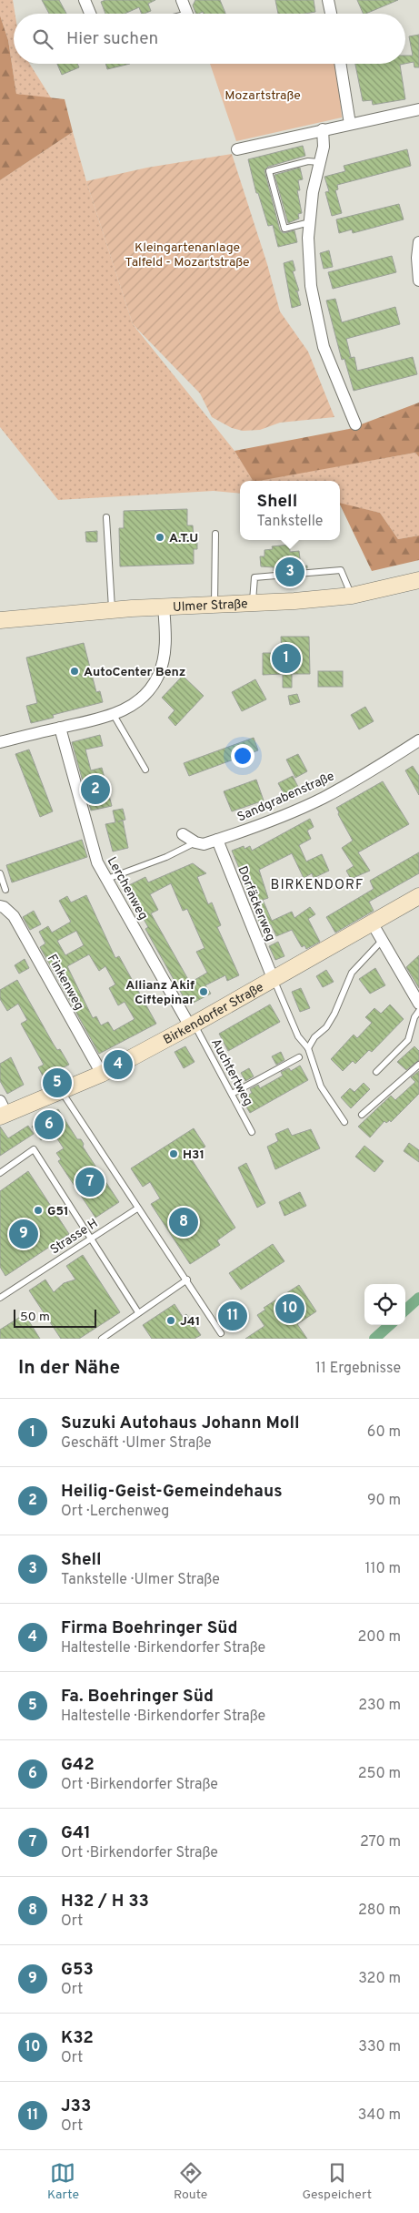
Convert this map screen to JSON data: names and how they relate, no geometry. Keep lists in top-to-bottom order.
{
  "streets": {
    "street": [
      "Ulmer Straße",
      "Sandgrabenstraße",
      "Lerchenweg",
      "Dorfäckerweg",
      "Finkenweg",
      "Birkendorfer Straße"
    ],
    "lane": ["Auchtertweg", "Strasse H"]
  },
  "crossings": [
    ["Sandgrabenstraße", "Dorfäckerweg"],
    ["Lerchenweg", "Birkendorfer Straße"],
    ["Lerchenweg", "Auchtertweg"],
    ["Dorfäckerweg", "Birkendorfer Straße"],
    ["Finkenweg", "Birkendorfer Straße"],
    ["Birkendorfer Straße", "Auchtertweg"]
  ],
  "districts": ["BIRKENDORF"],
  "parks": ["Mozartstraße", "Kleingartenanlage Talfeld - Mozartstraße"],
  "places": [
    "A.T.U",
    "AutoCenter Benz",
    "Allianz Akif Ciftepinar",
    "H31",
    "G51",
    "J41"
  ],
  "scale_bar": "50 m",
  "page": {
    "search": "Hier suchen",
    "popup": ["Shell", "Tankstelle"],
    "pins": [
      "3",
      "1",
      "2",
      "4",
      "5",
      "6",
      "7",
      "8",
      "9",
      "10",
      "11"
    ],
    "scale": "50 m",
    "heading": ["In der Nähe", "11 Ergebnisse"],
    "list": [
      {
        "mark": "1",
        "name": "Suzuki Autohaus Johann Moll",
        "note": "Geschäft · Ulmer Straße",
        "value": "60 m"
      },
      {
        "mark": "2",
        "name": "Heilig-Geist-Gemeindehaus",
        "note": "Ort · Lerchenweg",
        "value": "90 m"
      },
      {
        "mark": "3",
        "name": "Shell",
        "note": "Tankstelle · Ulmer Straße",
        "value": "110 m"
      },
      {
        "mark": "4",
        "name": "Firma Boehringer Süd",
        "note": "Haltestelle · Birkendorfer Straße",
        "value": "200 m"
      },
      {
        "mark": "5",
        "name": "Fa. Boehringer Süd",
        "note": "Haltestelle · Birkendorfer Straße",
        "value": "230 m"
      },
      {
        "mark": "6",
        "name": "G42",
        "note": "Ort · Birkendorfer Straße",
        "value": "250 m"
      },
      {
        "mark": "7",
        "name": "G41",
        "note": "Ort · Birkendorfer Straße",
        "value": "270 m"
      },
      {
        "mark": "8",
        "name": "H32 / H 33",
        "note": "Ort",
        "value": "280 m"
      },
      {
        "mark": "9",
        "name": "G53",
        "note": "Ort",
        "value": "320 m"
      },
      {
        "mark": "10",
        "name": "K32",
        "note": "Ort",
        "value": "330 m"
      },
      {
        "mark": "11",
        "name": "J33",
        "note": "Ort",
        "value": "340 m"
      }
    ],
    "nav": ["Karte", "Route", "Gespeichert"]
  }
}
